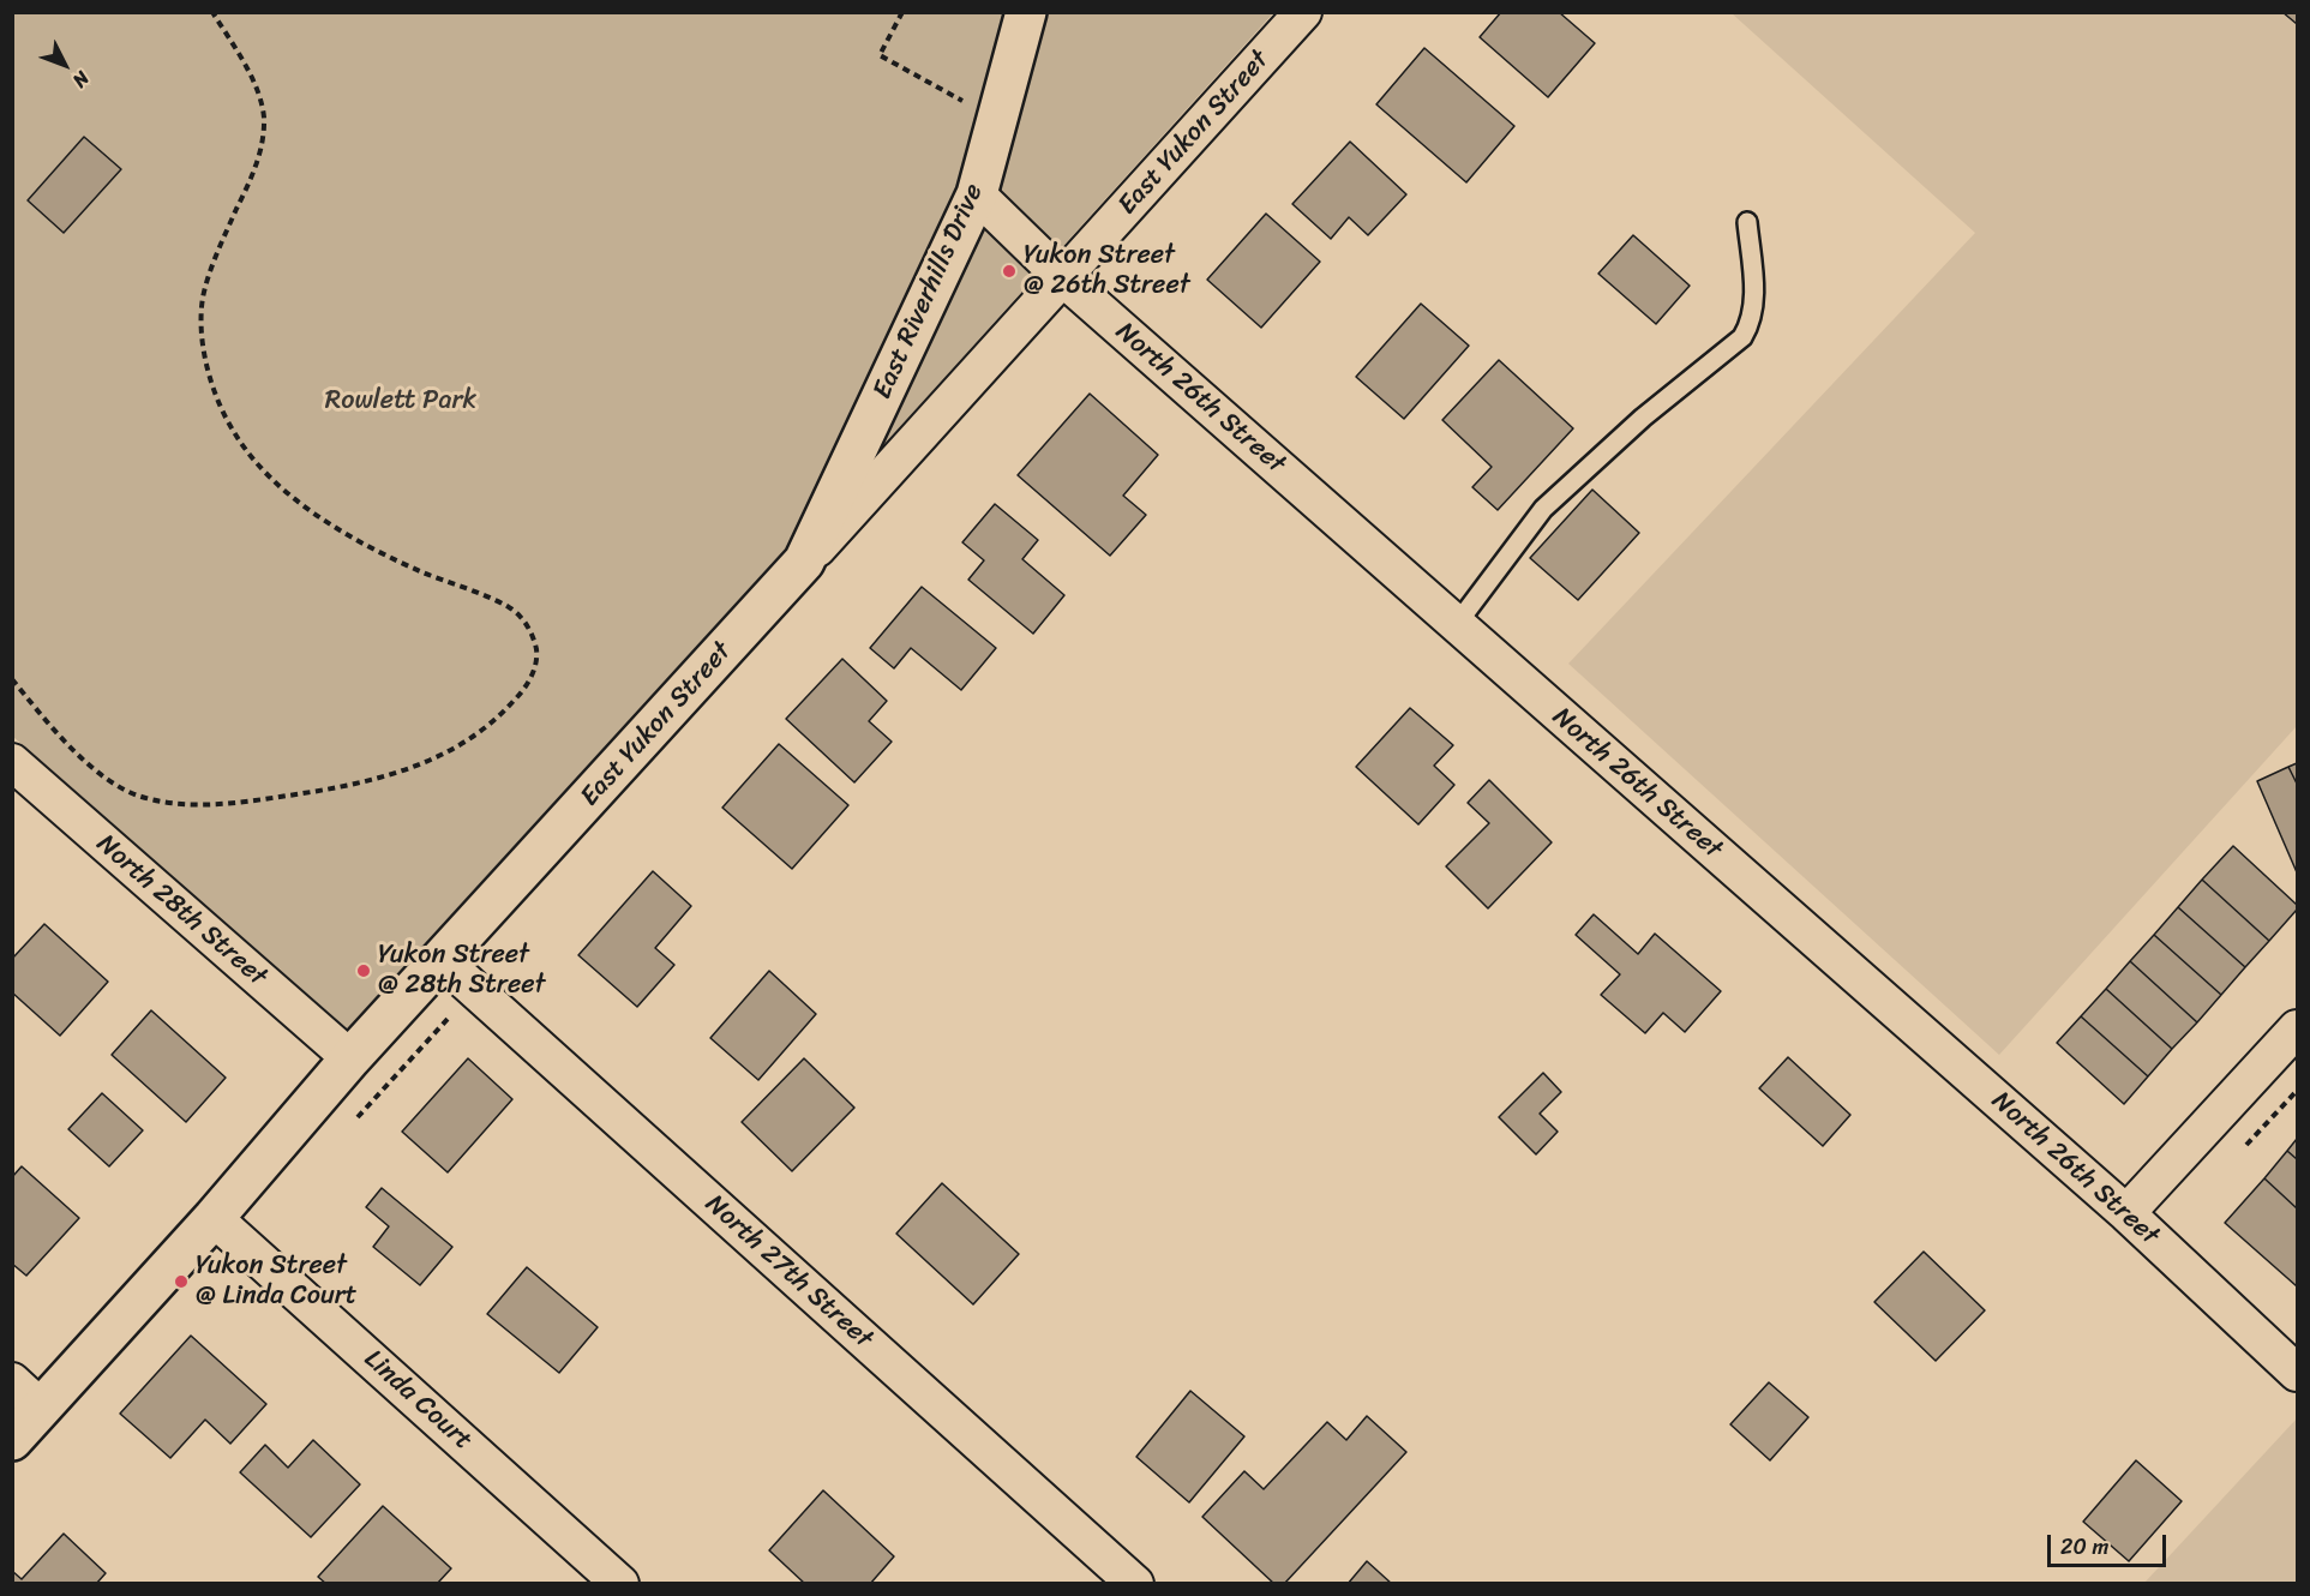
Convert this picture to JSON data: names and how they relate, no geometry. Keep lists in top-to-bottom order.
{
  "streets": {
    "street": [
      "East Yukon Street",
      "East Riverhills Drive",
      "North 26th Street",
      "North 28th Street",
      "North 27th Street",
      "Linda Court"
    ]
  },
  "crossings": [
    ["East Yukon Street", "East Riverhills Drive"],
    ["East Yukon Street", "North 26th Street"],
    ["East Yukon Street", "North 28th Street"],
    ["East Yukon Street", "North 27th Street"],
    ["East Yukon Street", "Linda Court"],
    ["East Riverhills Drive", "North 26th Street"]
  ],
  "parks": ["Rowlett Park"],
  "places": ["Yukon Street @ 26th Street", "Yukon Street @ 28th Street", "Yukon Street @ Linda Court"],
  "scale_bar": "20 m",
  "north": "bottom right"
}
